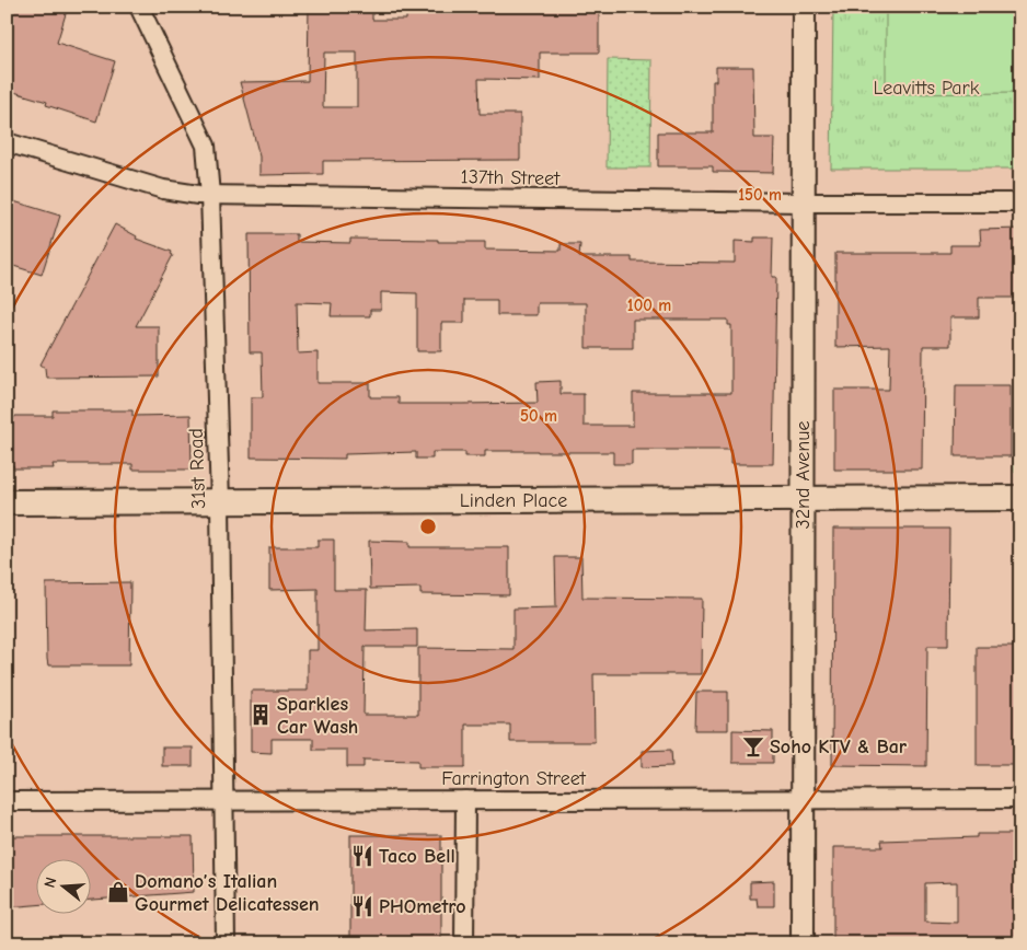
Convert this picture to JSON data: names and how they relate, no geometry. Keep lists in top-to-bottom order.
{
  "streets": {
    "main road": ["Linden Place"],
    "street": [
      "137th Street",
      "31st Road",
      "32nd Avenue",
      "Farrington Street"
    ]
  },
  "crossings": [
    ["137th Street", "31st Road"],
    ["137th Street", "32nd Avenue"],
    ["31st Road", "Linden Place"],
    ["31st Road", "Farrington Street"],
    ["32nd Avenue", "Linden Place"],
    ["32nd Avenue", "Farrington Street"]
  ],
  "parks": ["Leavitts Park"],
  "places": {
    "building": ["Sparkles Car Wash"],
    "bar": ["Soho KTV & Bar"],
    "restaurant": ["Taco Bell", "PHOmetro"],
    "shop": ["Domano’s Italian Gourmet Delicatessen"]
  },
  "north": "left",
  "rings": ["150 m", "100 m", "50 m"]
}
